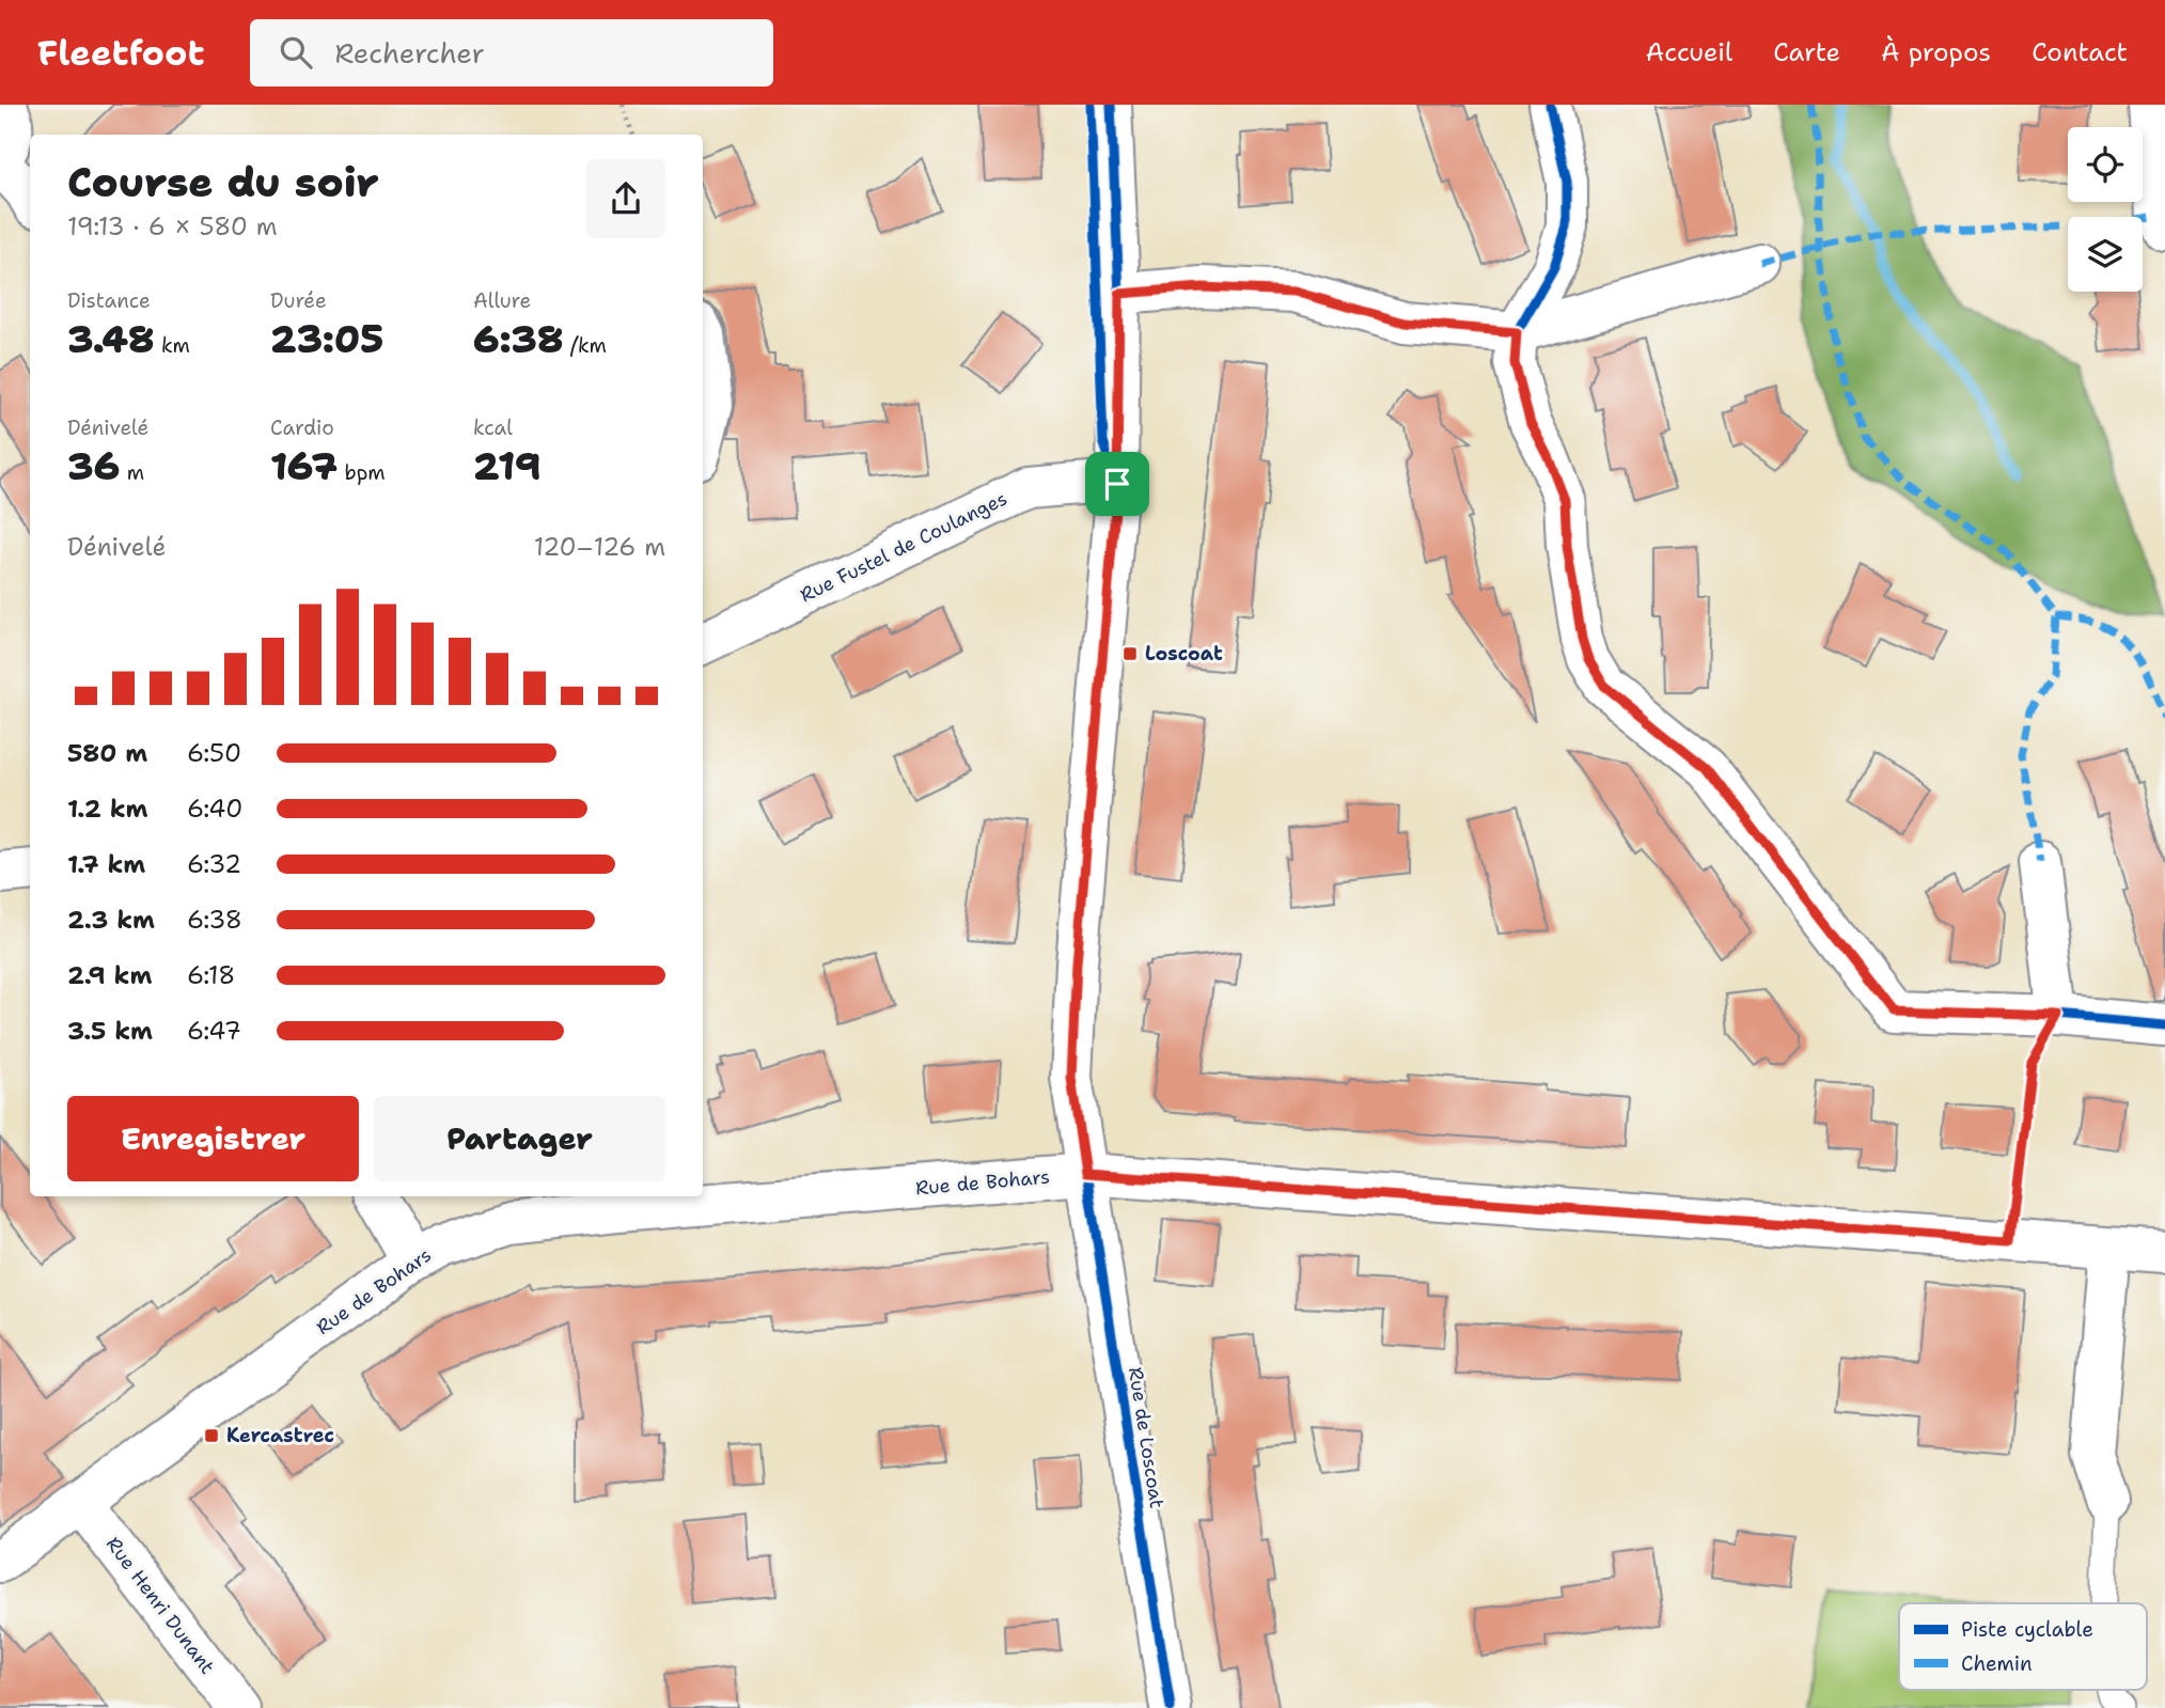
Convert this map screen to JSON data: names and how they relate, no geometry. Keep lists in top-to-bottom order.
{
  "streets": {
    "main road": [
      "Rue Fustel de Coulanges",
      "Rue de Bohars",
      "Rue de Loscoat",
      "Rue Henri Dunant"
    ]
  },
  "crossings": [
    ["Rue Fustel de Coulanges", "Rue de Loscoat"],
    ["Rue de Bohars", "Rue de Loscoat"],
    ["Rue de Bohars", "Rue Henri Dunant"]
  ],
  "places": {
    "transit": ["Loscoat", "Kercastrec"]
  },
  "legend": ["Piste cyclable", "Chemin"],
  "page": {
    "header": "Fleetfoot",
    "search": "Rechercher",
    "nav": [
      "Accueil",
      "Carte",
      "À propos",
      "Contact"
    ],
    "heading": ["Course du soir", "19:13 · 6 × 580 m"],
    "stats": [
      ["Distance", "3.48 km"],
      ["Durée", "23:05"],
      ["Allure", "6:38 /km"],
      ["Dénivelé", "36 m"],
      ["Cardio", "167 bpm"],
      ["kcal", "219"]
    ],
    "chart": ["Dénivelé", "120–126 m"],
    "list": [
      {
        "name": "580 m",
        "note": "6:50"
      },
      {
        "name": "1.2 km",
        "note": "6:40"
      },
      {
        "name": "1.7 km",
        "note": "6:32"
      },
      {
        "name": "2.3 km",
        "note": "6:38"
      },
      {
        "name": "2.9 km",
        "note": "6:18"
      },
      {
        "name": "3.5 km",
        "note": "6:47"
      }
    ],
    "buttons": ["Enregistrer", "Partager"]
  }
}
